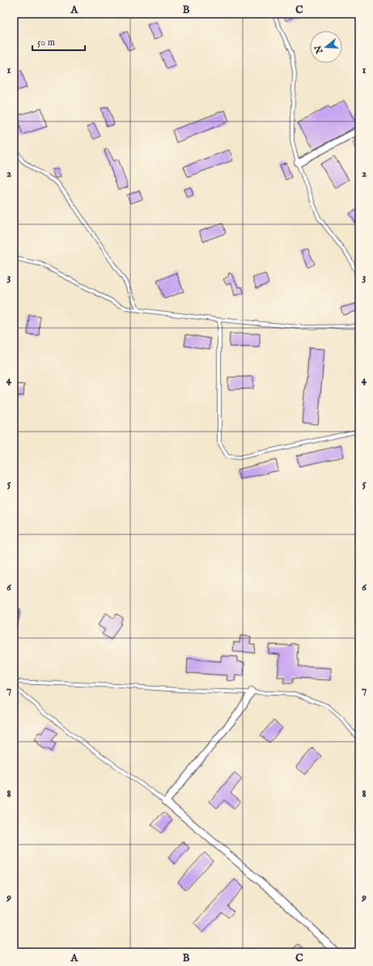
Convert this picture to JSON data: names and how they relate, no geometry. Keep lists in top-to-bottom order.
{
  "scale_bar": "50 m",
  "north": "left",
  "grid": {
    "columns": ["A", "B", "C"],
    "rows": [
      "1",
      "2",
      "3",
      "4",
      "5",
      "6",
      "7",
      "8",
      "9"
    ]
  }
}
